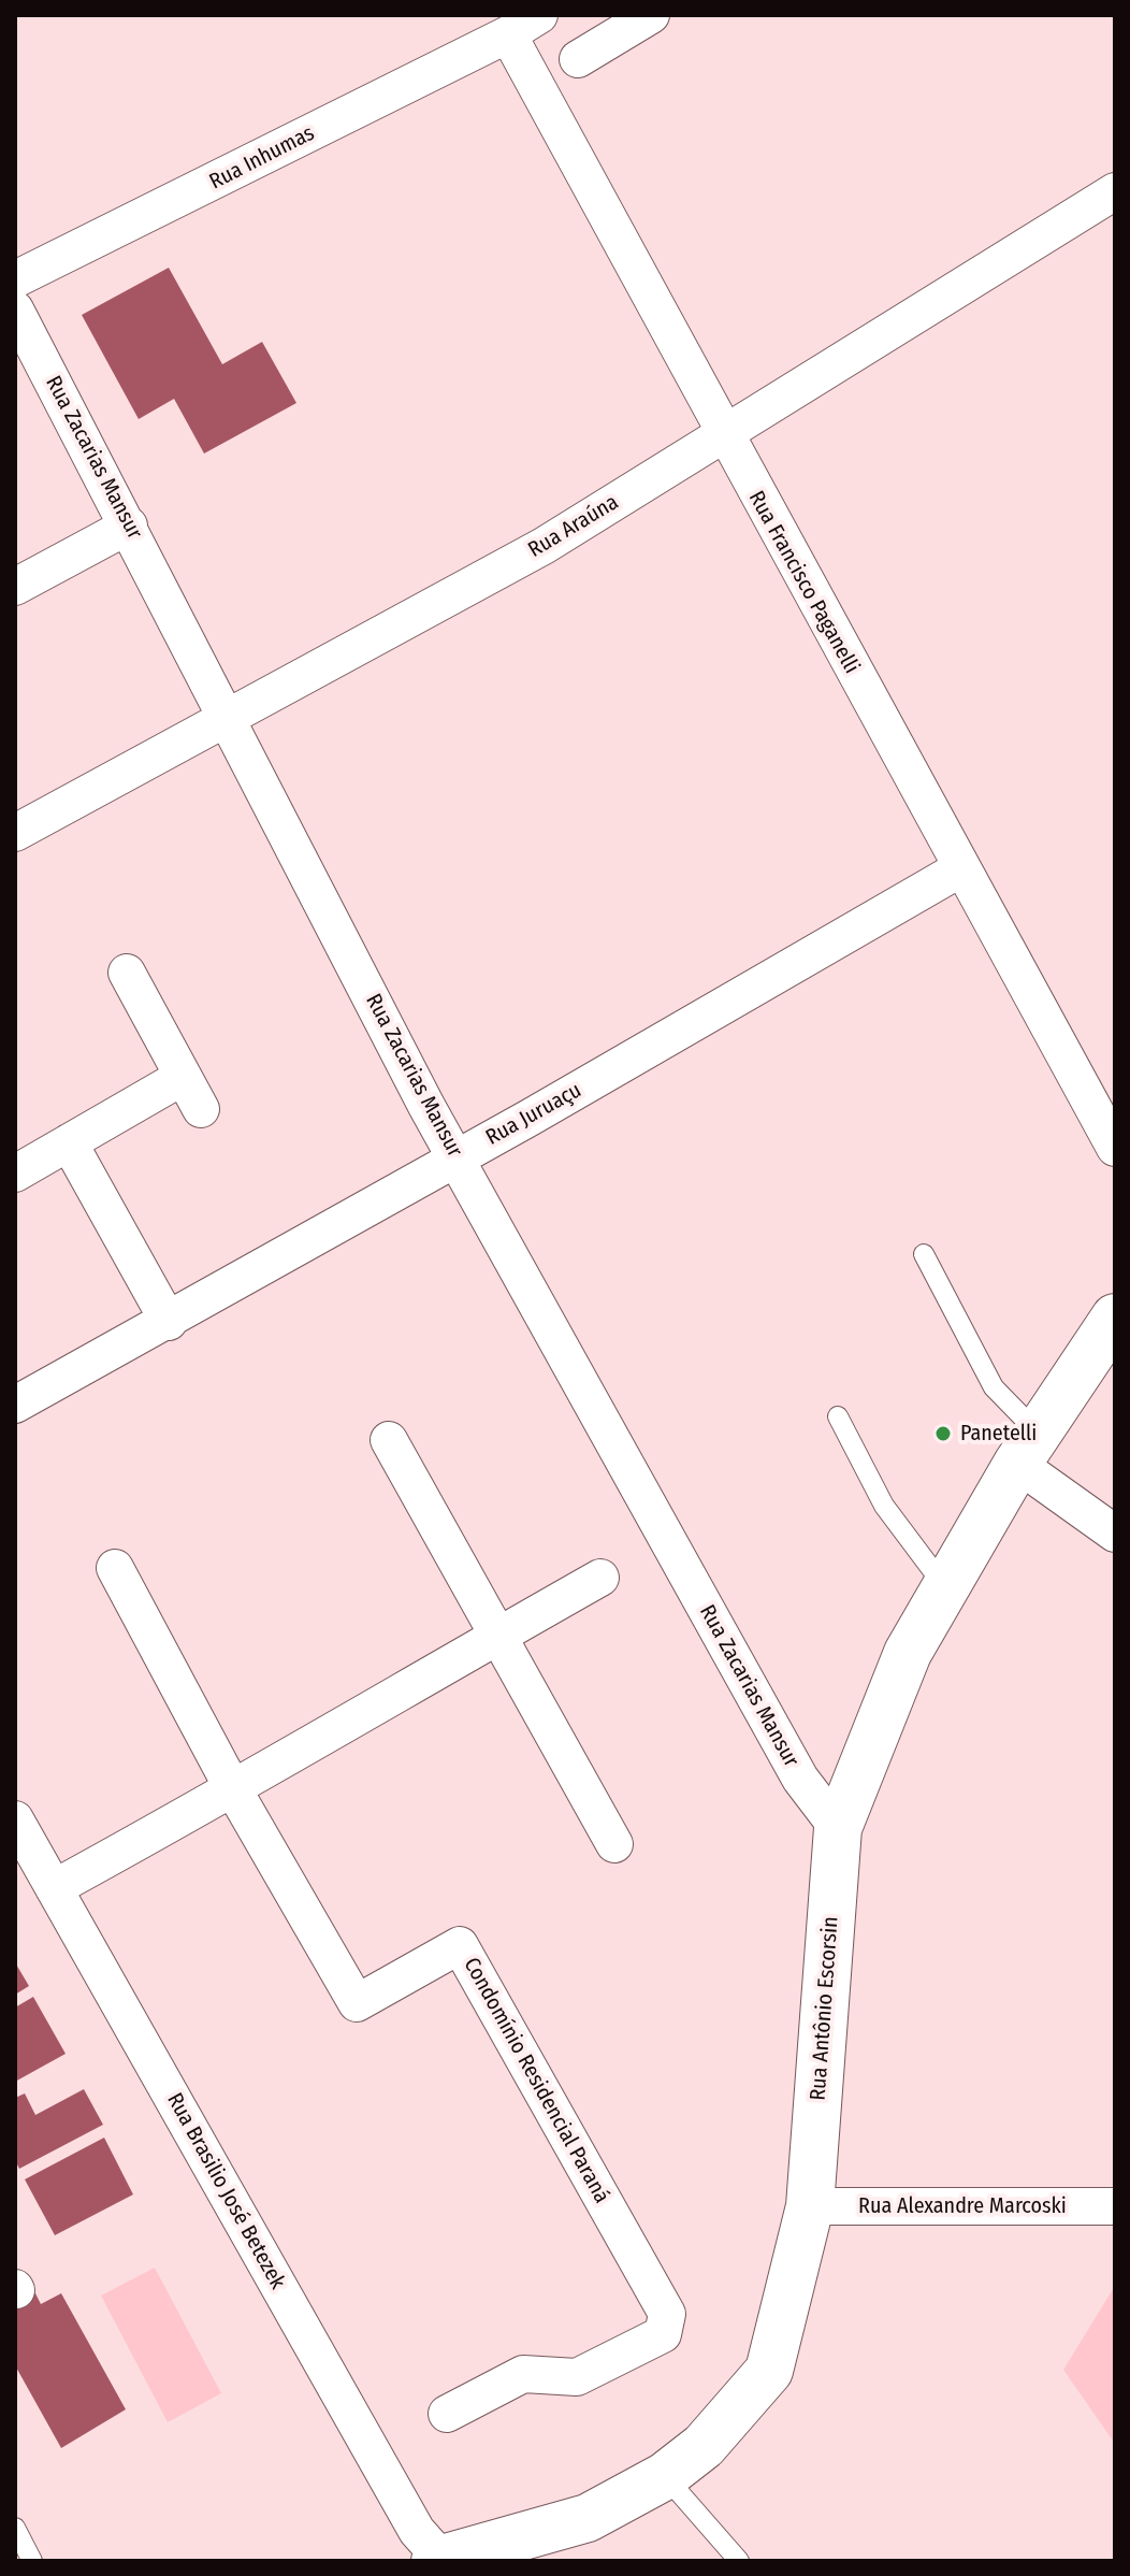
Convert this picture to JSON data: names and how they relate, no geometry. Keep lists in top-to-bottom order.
{
  "streets": {
    "main road": ["Rua Antônio Escorsin"],
    "street": [
      "Rua Inhumas",
      "Rua Zacarias Mansur",
      "Rua Araúna",
      "Rua Francisco Paganelli",
      "Rua Juruaçu",
      "Condomínio Residencial Paraná",
      "Rua Brasilio José Betezek",
      "Rua Alexandre Marcoski"
    ]
  },
  "crossings": [
    ["Rua Inhumas", "Rua Francisco Paganelli"],
    ["Rua Zacarias Mansur", "Rua Araúna"],
    ["Rua Zacarias Mansur", "Rua Juruaçu"],
    ["Rua Zacarias Mansur", "Rua Antônio Escorsin"],
    ["Rua Araúna", "Rua Francisco Paganelli"],
    ["Rua Francisco Paganelli", "Rua Juruaçu"],
    ["Rua Antônio Escorsin", "Rua Brasilio José Betezek"],
    ["Rua Antônio Escorsin", "Rua Alexandre Marcoski"]
  ],
  "places": ["Panetelli"]
}
